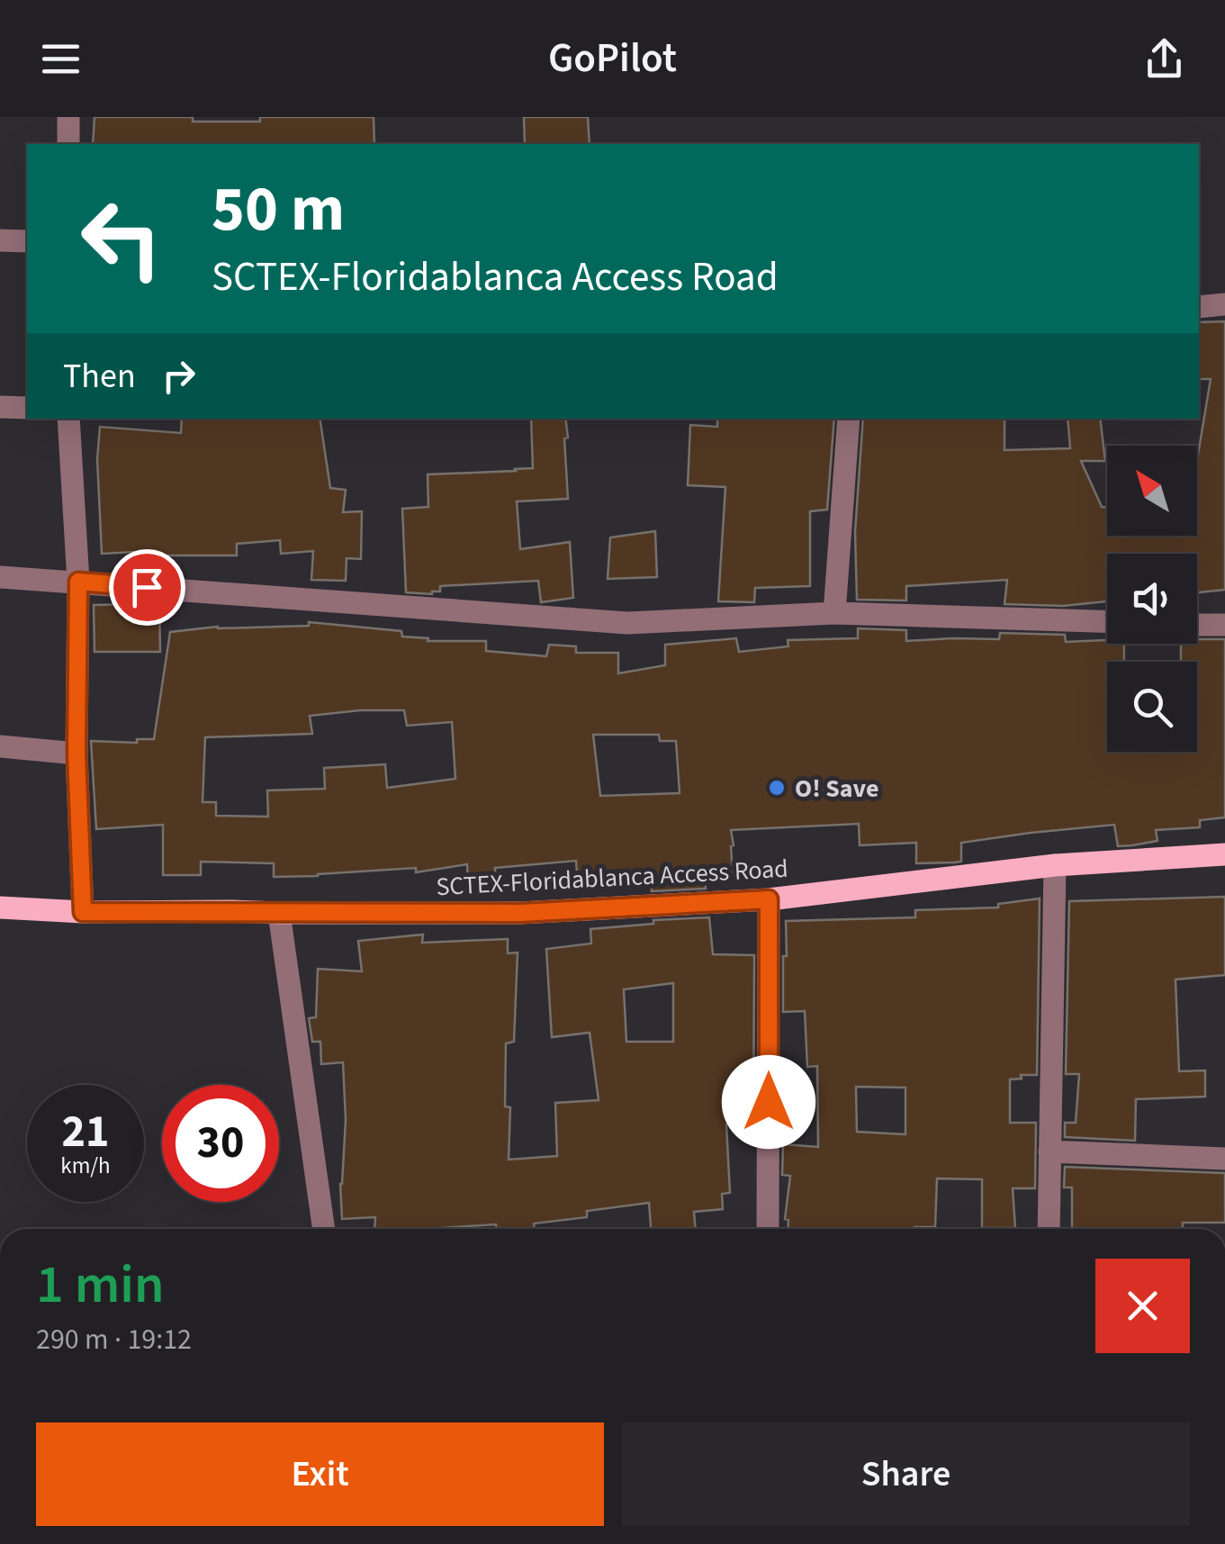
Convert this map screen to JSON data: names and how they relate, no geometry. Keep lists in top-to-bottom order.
{
  "streets": {
    "main road": ["SCTEX-Floridablanca Access Road"]
  },
  "places": ["O! Save"],
  "north": "top left",
  "page": {
    "header": "GoPilot",
    "turn": ["50 m", "SCTEX-Floridablanca Access Road"],
    "then": "Then",
    "speed": "21 km/h",
    "limit": "30",
    "heading": ["1 min", "290 m · 19:12"],
    "buttons": ["Exit", "Share"]
  }
}
